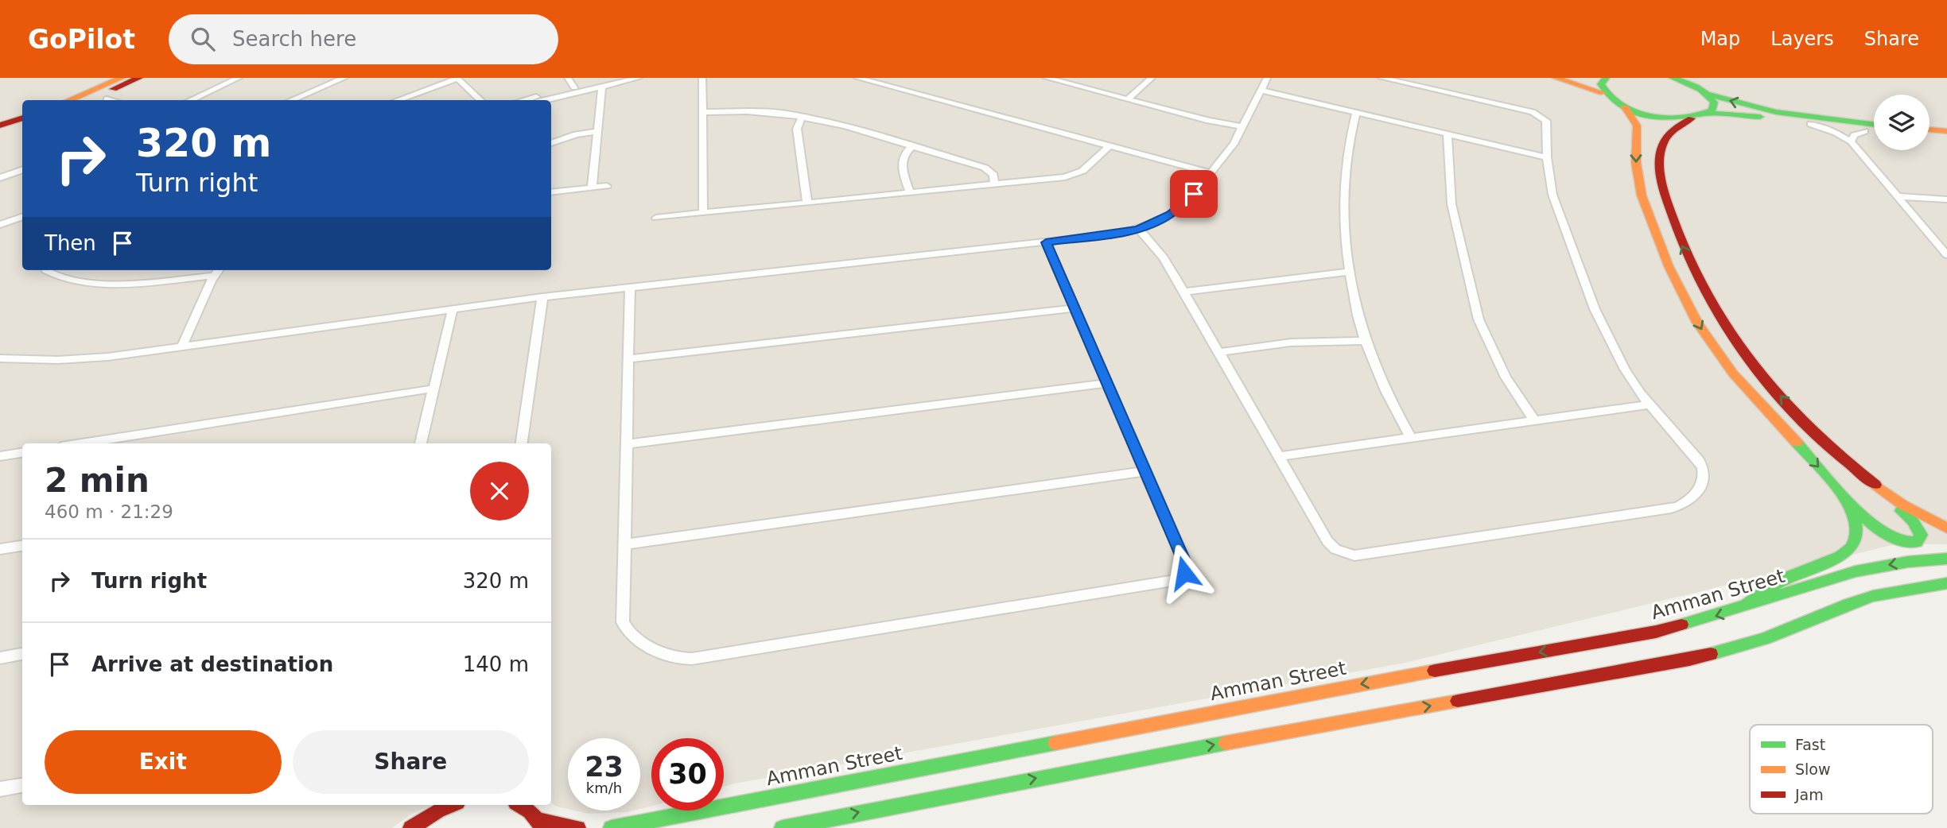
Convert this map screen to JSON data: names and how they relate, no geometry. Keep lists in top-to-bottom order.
{
  "streets": {
    "street": ["Amman Street"]
  },
  "legend": ["Fast", "Slow", "Jam"],
  "page": {
    "header": "GoPilot",
    "search": "Search here",
    "nav": ["Map", "Layers", "Share"],
    "turn": ["320 m", "Turn right"],
    "then": "Then",
    "heading": ["2 min", "460 m · 21:29"],
    "list": [
      {
        "name": "Turn right",
        "value": "320 m"
      },
      {
        "name": "Arrive at destination",
        "value": "140 m"
      }
    ],
    "buttons": ["Exit", "Share"],
    "speed": "23 km/h",
    "limit": "30"
  }
}
